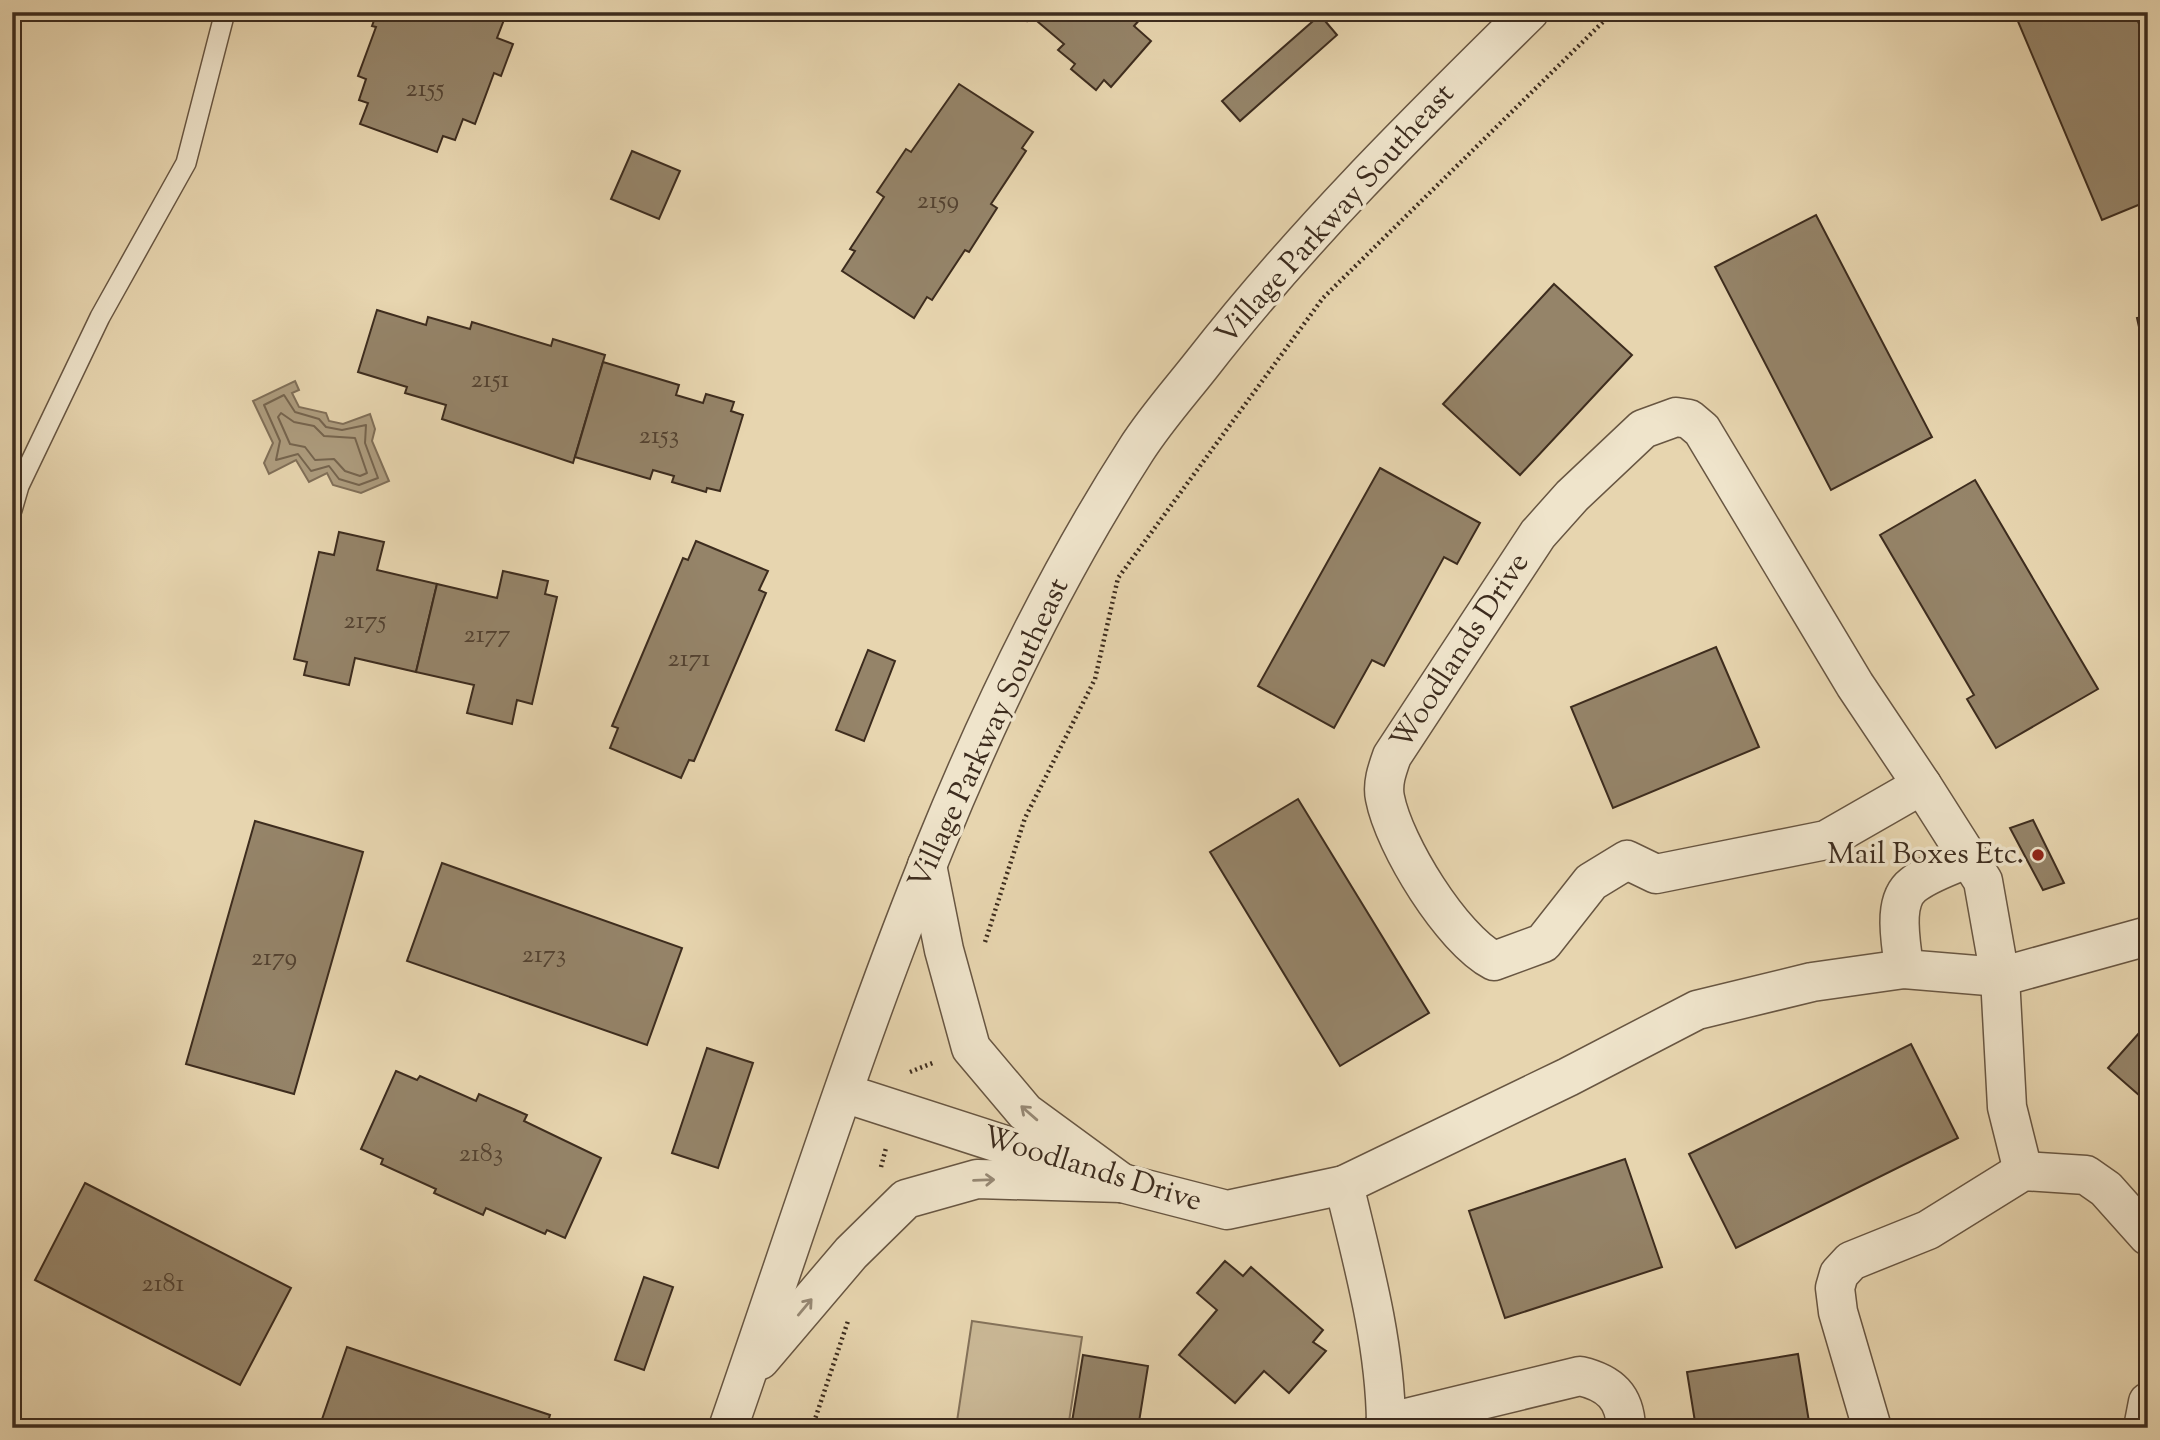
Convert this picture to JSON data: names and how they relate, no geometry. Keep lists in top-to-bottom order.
{
  "streets": {
    "street": ["Village Parkway Southeast", "Woodlands Drive"]
  },
  "crossings": [
    ["Village Parkway Southeast", "Woodlands Drive"]
  ],
  "places": ["Mail Boxes Etc."],
  "house_numbers": [
    "2155",
    "2159",
    "2151",
    "2153",
    "2175",
    "2177",
    "2171",
    "2173",
    "2179",
    "2183",
    "2181"
  ]
}
